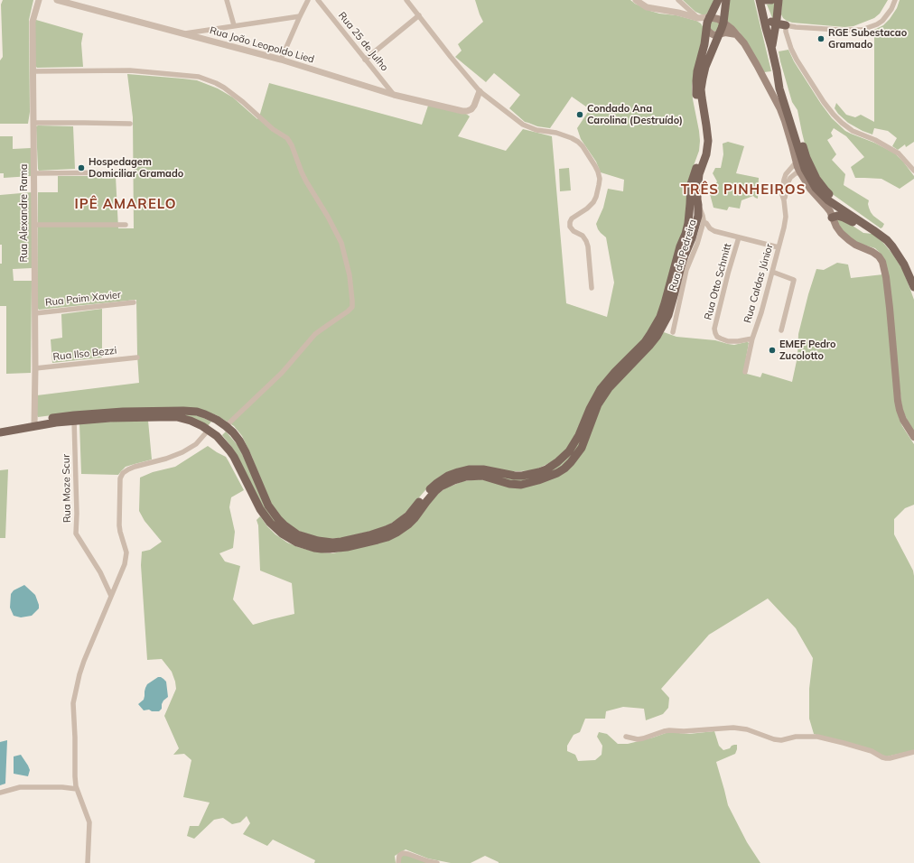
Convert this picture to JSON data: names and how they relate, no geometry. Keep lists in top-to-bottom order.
{
  "streets": {
    "street": [
      "Rua 25 de Julho",
      "Rua João Leopoldo Lied",
      "Rua Alexandre Rama",
      "Rua da Pedreira",
      "Rua Otto Schmitt",
      "Rua Caldas Júnior",
      "Rua Paim Xavier",
      "Rua Ilso Bezzi",
      "Rua Moze Scur"
    ]
  },
  "crossings": [
    ["Rua 25 de Julho", "Rua João Leopoldo Lied"],
    ["Rua Alexandre Rama", "Rua Paim Xavier"],
    ["Rua Alexandre Rama", "Rua Ilso Bezzi"],
    ["Rua Otto Schmitt", "Rua Caldas Júnior"]
  ],
  "districts": ["TRÊS PINHEIROS", "IPÊ AMARELO"],
  "places": [
    "RGE Subestacao Gramado",
    "Condado Ana Carolina (Destruído)",
    "Hospedagem Domiciliar Gramado",
    "EMEF Pedro Zucolotto"
  ]
}
